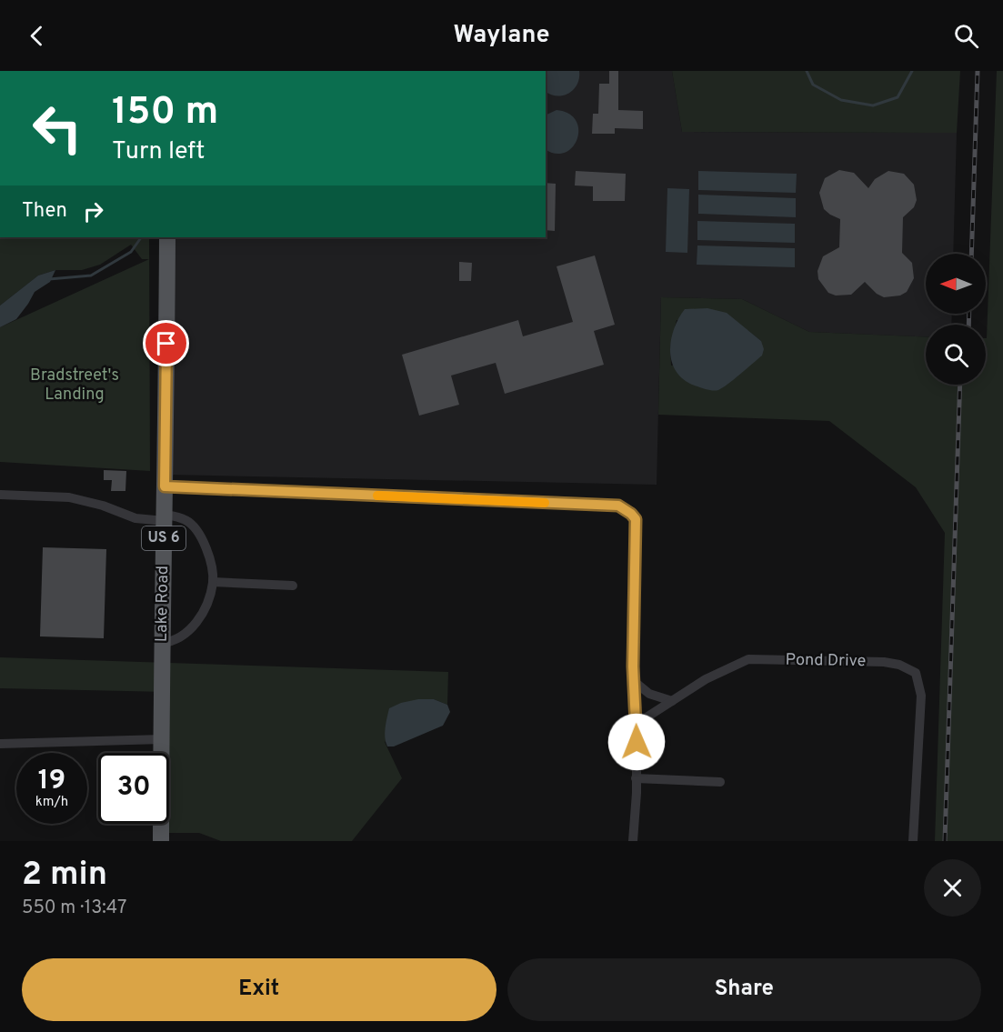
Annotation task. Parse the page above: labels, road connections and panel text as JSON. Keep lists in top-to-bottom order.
{
  "streets": {
    "main road": ["US 6", "Lake Road"],
    "street": ["Pond Drive"]
  },
  "parks": ["Bradstreet's Landing"],
  "north": "left",
  "page": {
    "header": "Waylane",
    "turn": ["150 m", "Turn left"],
    "then": "Then",
    "speed": "19 km/h",
    "limit": "30",
    "heading": ["2 min", "550 m · 13:47"],
    "buttons": ["Exit", "Share"]
  }
}
